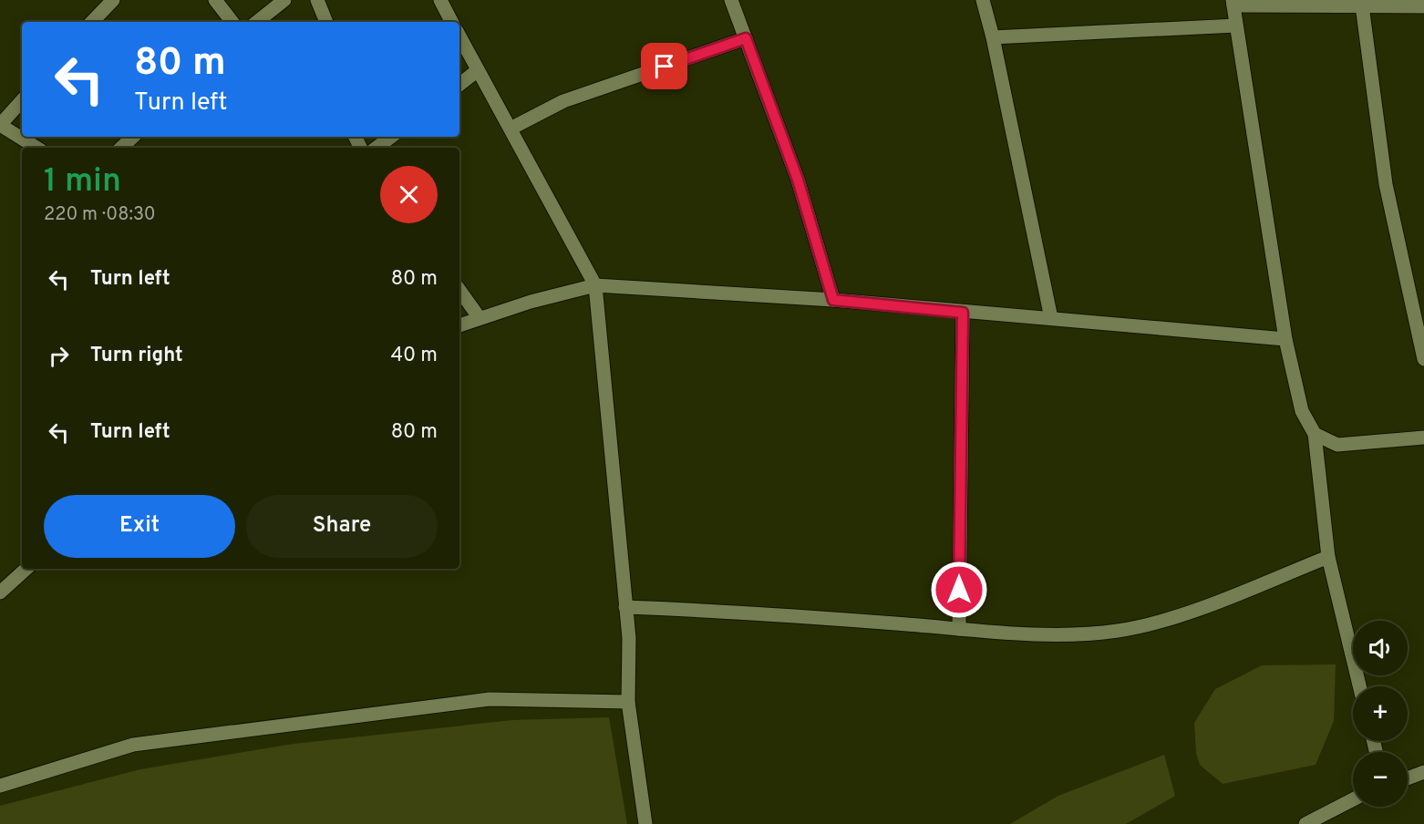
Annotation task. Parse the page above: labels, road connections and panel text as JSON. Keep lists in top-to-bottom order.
{
  "page": {
    "turn": ["80 m", "Turn left"],
    "heading": ["1 min", "220 m · 08:30"],
    "list": [
      {
        "name": "Turn left",
        "value": "80 m"
      },
      {
        "name": "Turn right",
        "value": "40 m"
      },
      {
        "name": "Turn left",
        "value": "80 m"
      }
    ],
    "buttons": ["Exit", "Share"],
    "map_buttons": ["+", "−"]
  }
}
